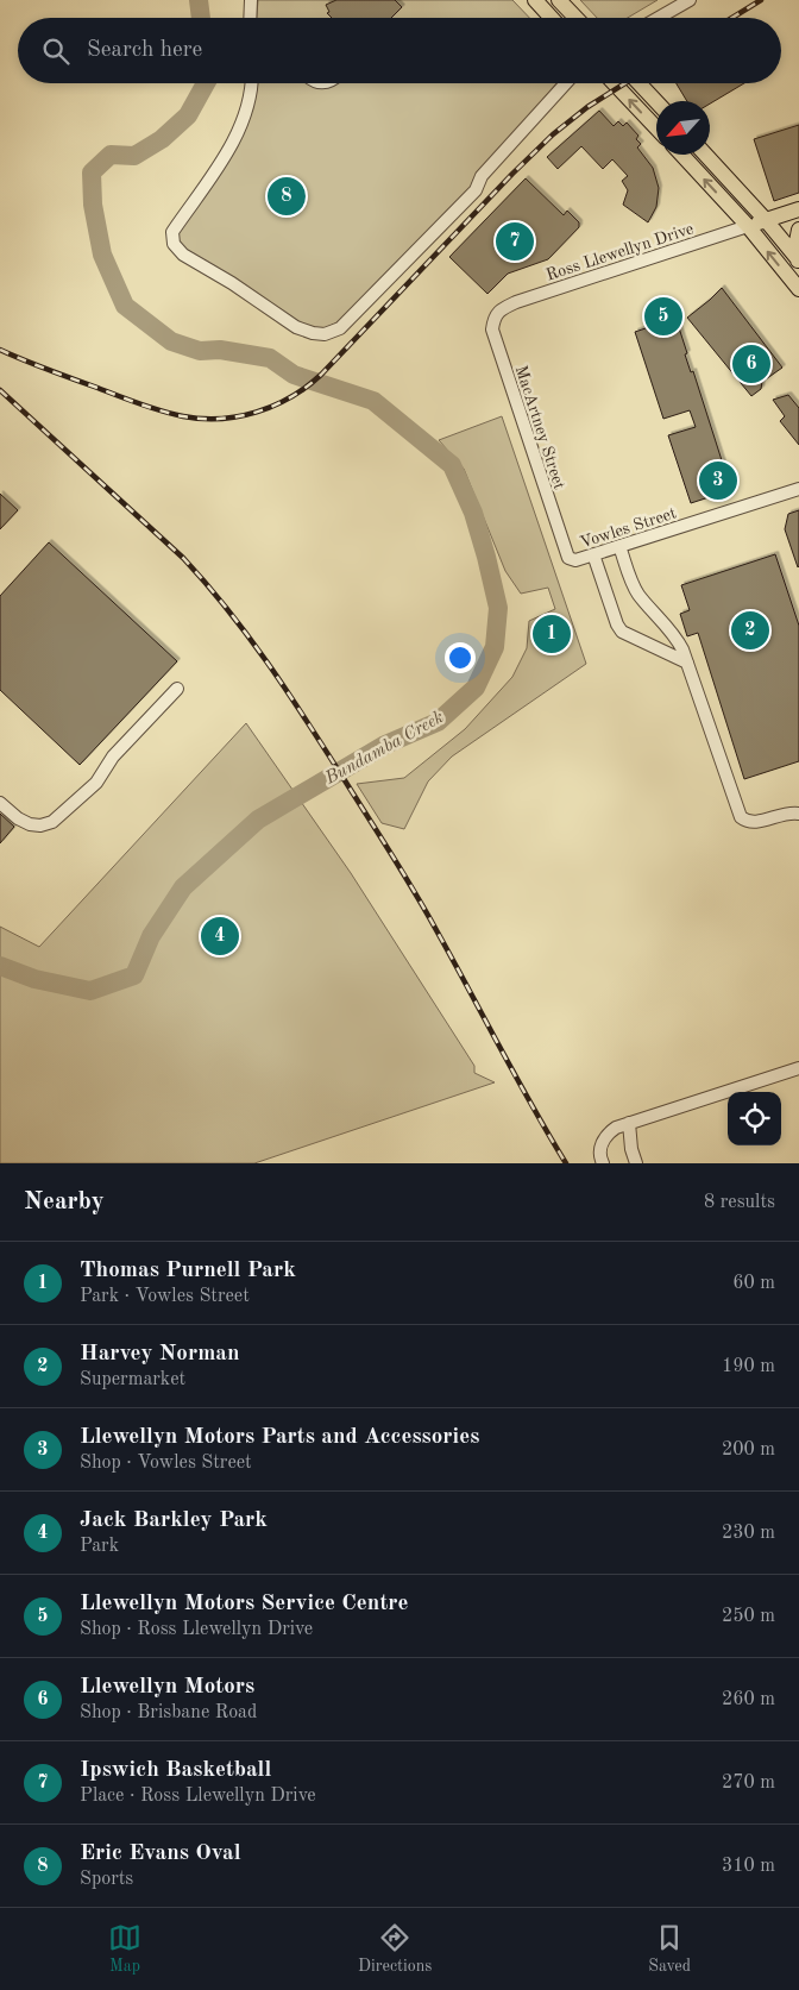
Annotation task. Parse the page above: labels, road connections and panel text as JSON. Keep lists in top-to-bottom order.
{
  "streets": {
    "street": ["Ross Llewellyn Drive", "MacArtney Street", "Vowles Street"]
  },
  "crossings": [
    ["Ross Llewellyn Drive", "MacArtney Street"],
    ["MacArtney Street", "Vowles Street"]
  ],
  "water": ["Bundamba Creek"],
  "north": "bottom left",
  "page": {
    "search": "Search here",
    "pins": [
      "8",
      "7",
      "5",
      "6",
      "3",
      "2",
      "1",
      "4"
    ],
    "heading": ["Nearby", "8 results"],
    "list": [
      {
        "mark": "1",
        "name": "Thomas Purnell Park",
        "note": "Park · Vowles Street",
        "value": "60 m"
      },
      {
        "mark": "2",
        "name": "Harvey Norman",
        "note": "Supermarket",
        "value": "190 m"
      },
      {
        "mark": "3",
        "name": "Llewellyn Motors Parts and Accessories",
        "note": "Shop · Vowles Street",
        "value": "200 m"
      },
      {
        "mark": "4",
        "name": "Jack Barkley Park",
        "note": "Park",
        "value": "230 m"
      },
      {
        "mark": "5",
        "name": "Llewellyn Motors Service Centre",
        "note": "Shop · Ross Llewellyn Drive",
        "value": "250 m"
      },
      {
        "mark": "6",
        "name": "Llewellyn Motors",
        "note": "Shop · Brisbane Road",
        "value": "260 m"
      },
      {
        "mark": "7",
        "name": "Ipswich Basketball",
        "note": "Place · Ross Llewellyn Drive",
        "value": "270 m"
      },
      {
        "mark": "8",
        "name": "Eric Evans Oval",
        "note": "Sports",
        "value": "310 m"
      }
    ],
    "nav": ["Map", "Directions", "Saved"]
  }
}
